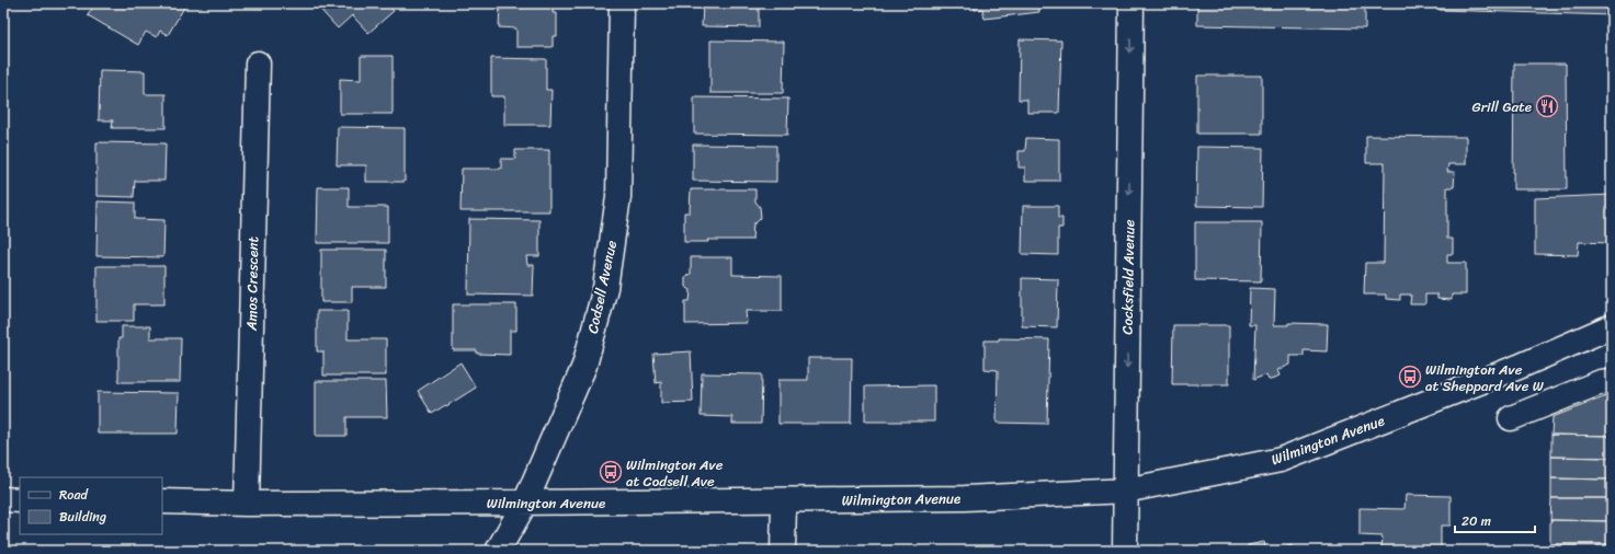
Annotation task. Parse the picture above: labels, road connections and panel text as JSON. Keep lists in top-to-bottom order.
{
  "streets": {
    "street": [
      "Cocksfield Avenue",
      "Amos Crescent",
      "Codsell Avenue",
      "Wilmington Avenue"
    ]
  },
  "crossings": [
    ["Cocksfield Avenue", "Wilmington Avenue"],
    ["Amos Crescent", "Wilmington Avenue"],
    ["Codsell Avenue", "Wilmington Avenue"]
  ],
  "one_way": ["Cocksfield Avenue"],
  "places": {
    "restaurant": ["Grill Gate"],
    "bus stop": ["Wilmington Ave at Sheppard Ave W", "Wilmington Ave at Codsell Ave"]
  },
  "legend": ["Road", "Building"],
  "scale_bar": "20 m"
}
